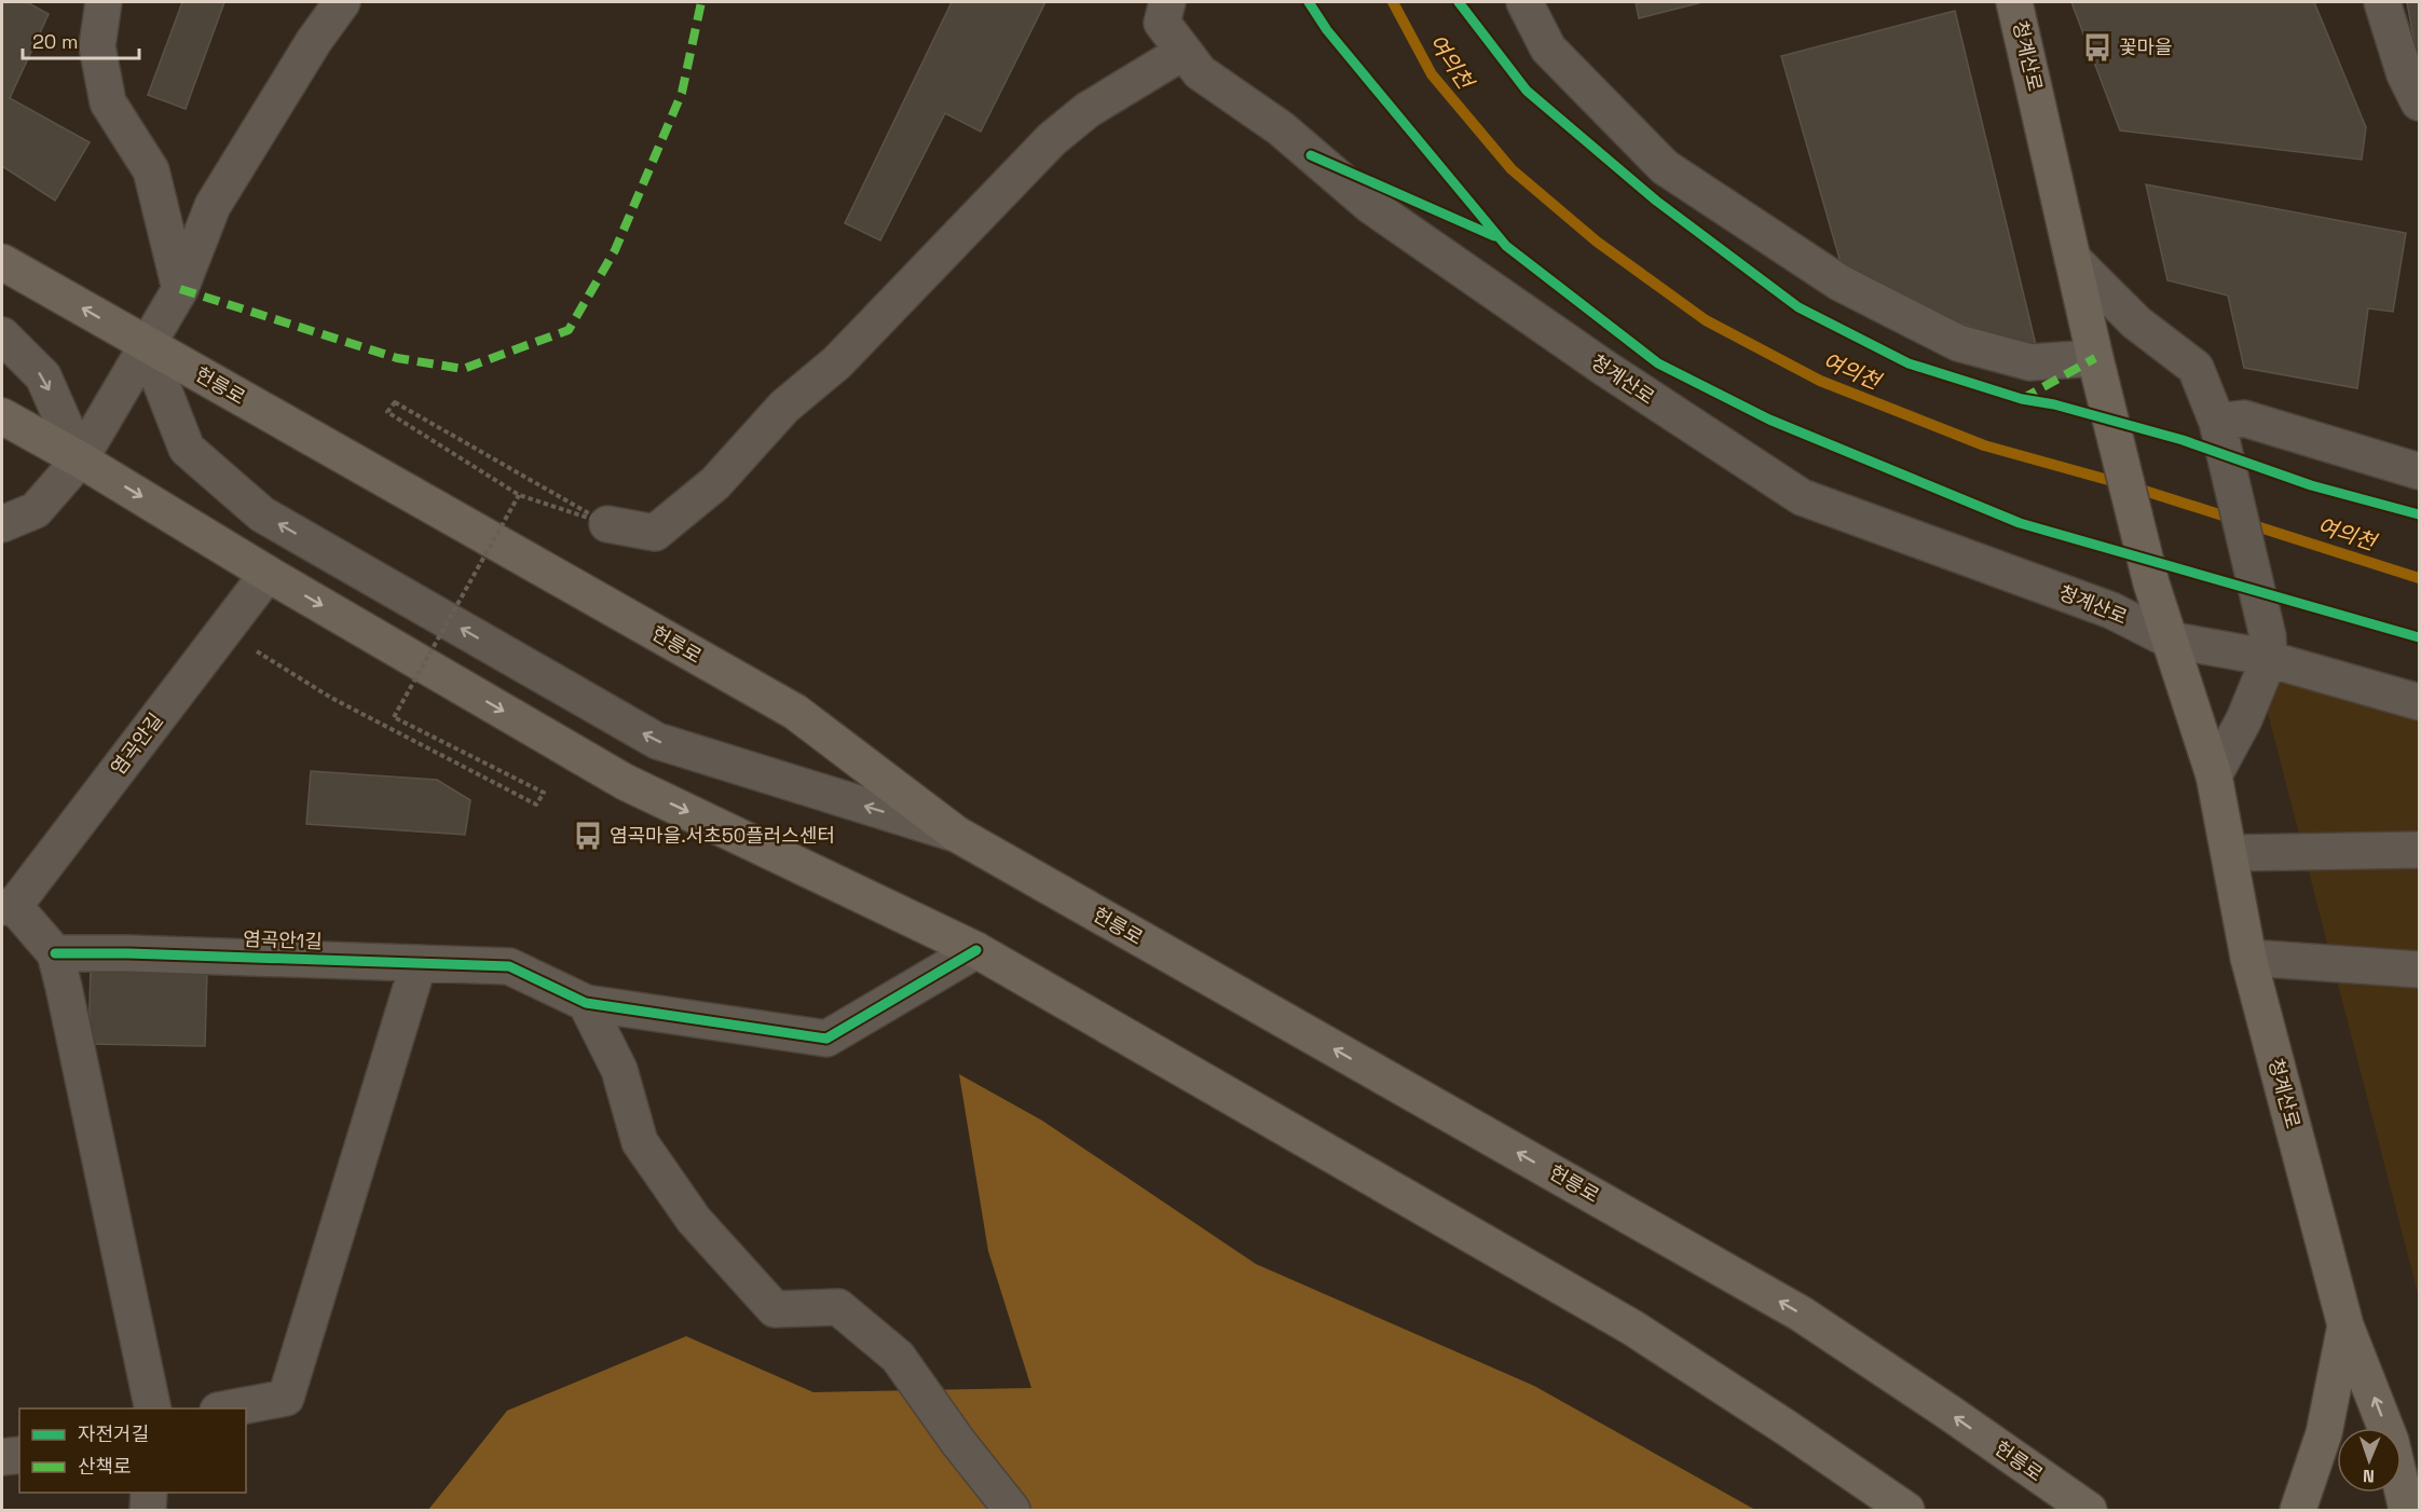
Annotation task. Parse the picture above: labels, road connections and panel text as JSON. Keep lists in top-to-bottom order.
{
  "streets": {
    "main road": ["청계산로", "헌릉로"],
    "street": ["염곡안길", "염곡안1길"]
  },
  "water": ["여의천"],
  "places": {
    "bus stop": ["꽃마을", "염곡마을.서초50플러스센터"]
  },
  "legend": ["자전거길", "산책로"],
  "scale_bar": "20 m",
  "north": "bottom"
}
